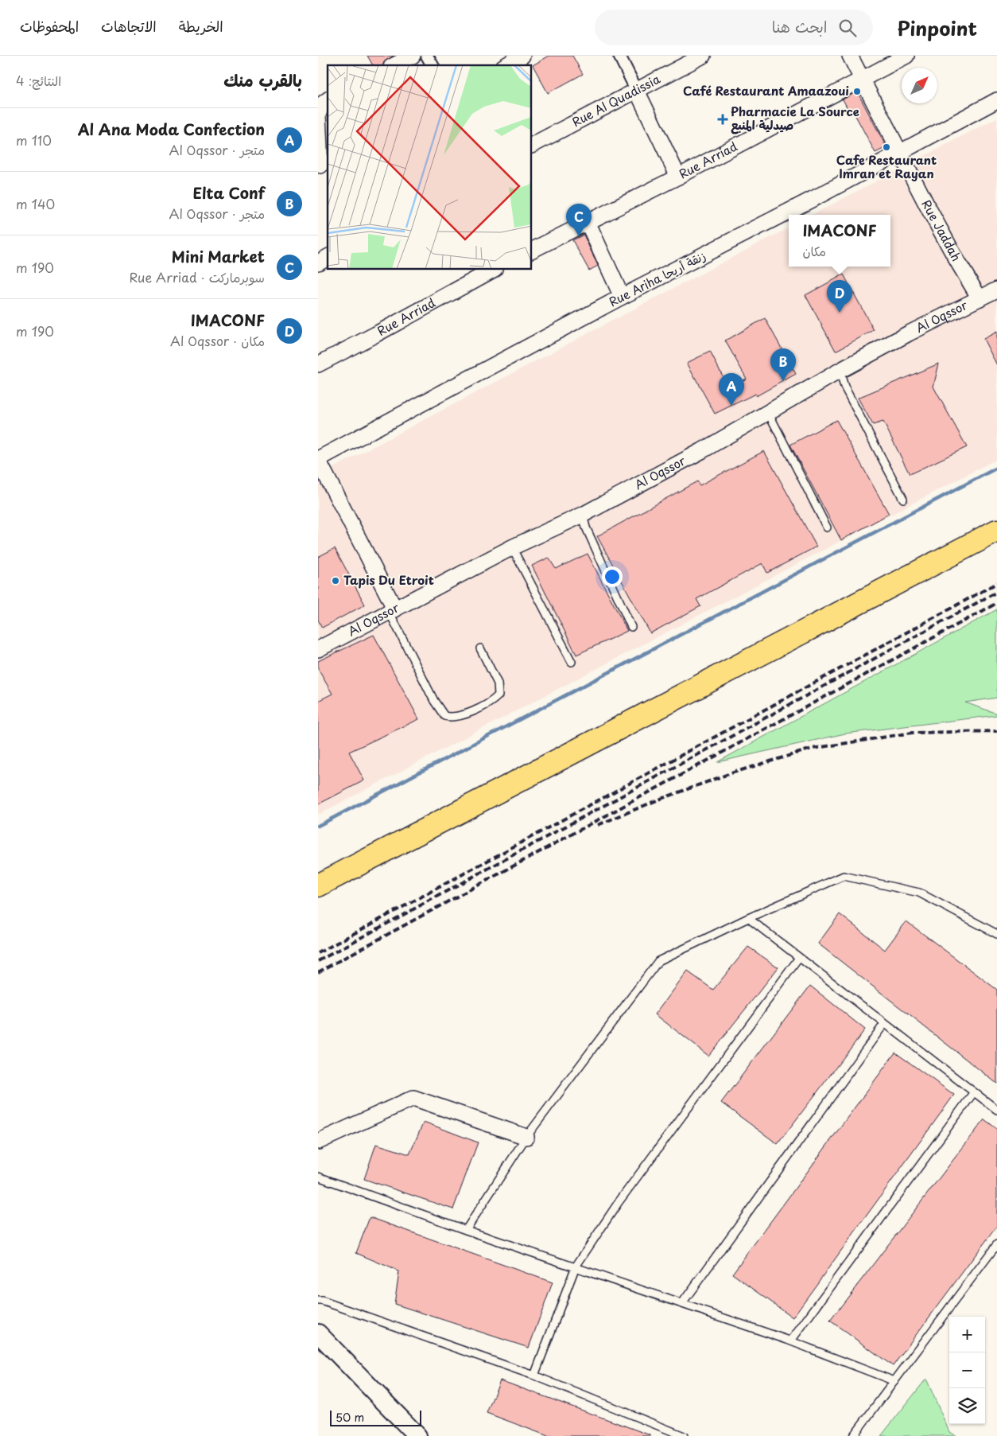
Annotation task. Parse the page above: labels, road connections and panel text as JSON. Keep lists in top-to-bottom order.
{
  "streets": {
    "street": [
      "Rue Al Quadissia",
      "Rue Arriad",
      "Rue Jaddah",
      "Rue Ariha زنقة أريحا",
      "Al Oqssor"
    ]
  },
  "crossings": [
    ["Rue Arriad", "Rue Jaddah"],
    ["Rue Jaddah", "Rue Ariha زنقة أريحا"],
    ["Rue Jaddah", "Al Oqssor"]
  ],
  "places": {
    "other": ["Café Restaurant Amaazoui", "Cafe Restaurant Imran et Rayan", "Tapis Du Etroit"],
    "health": ["Pharmacie La Source صيدلية المنبع"]
  },
  "scale_bar": "50 m",
  "north": "top right",
  "page": {
    "header": "Pinpoint",
    "search": "ابحث هنا",
    "nav": ["الخريطة", "الاتجاهات", "المحفوظات"],
    "heading": ["بالقرب منك", "النتائج: 4"],
    "list": [
      {
        "mark": "A",
        "name": "Al Ana Moda Confection",
        "note": "متجر · Al Oqssor",
        "value": "110 m"
      },
      {
        "mark": "B",
        "name": "Elta Conf",
        "note": "متجر · Al Oqssor",
        "value": "140 m"
      },
      {
        "mark": "C",
        "name": "Mini Market",
        "note": "سوبرماركت · Rue Arriad",
        "value": "190 m"
      },
      {
        "mark": "D",
        "name": "IMACONF",
        "note": "مكان · Al Oqssor",
        "value": "190 m"
      }
    ],
    "pins": [
      "C",
      "D",
      "B",
      "A"
    ],
    "popup": ["IMACONF", "مكان"],
    "map_buttons": ["+", "−"],
    "scale": "50 m"
  }
}
